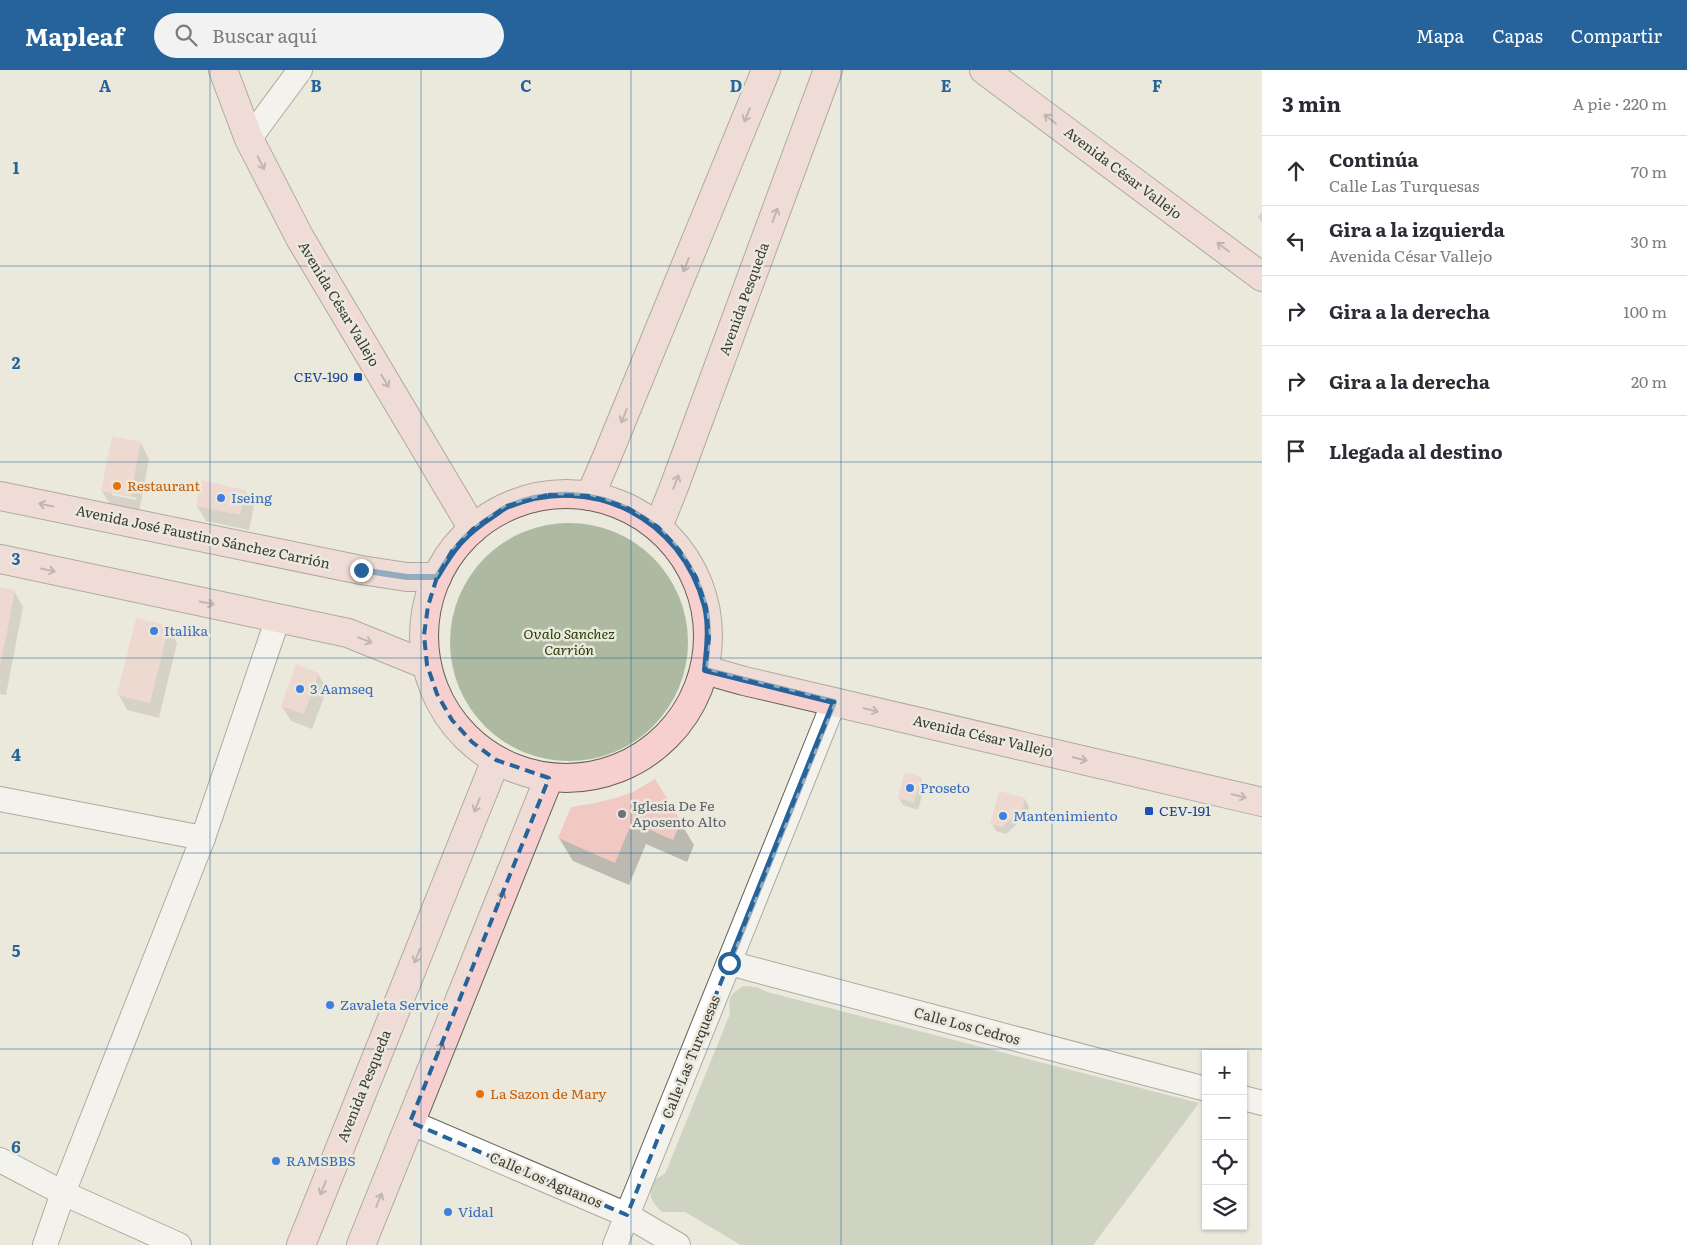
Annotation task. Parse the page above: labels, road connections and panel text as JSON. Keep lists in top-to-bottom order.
{
  "streets": {
    "main road": ["Avenida César Vallejo", "Avenida Pesqueda", "Avenida José Faustino Sánchez Carrión"],
    "street": ["Calle Los Cedros", "Calle Las Turquesas", "Calle Los Aguanos"]
  },
  "crossings": [
    ["Avenida César Vallejo", "Calle Las Turquesas"],
    ["Calle Los Cedros", "Calle Las Turquesas"],
    ["Calle Las Turquesas", "Calle Los Aguanos"]
  ],
  "parks": ["Ovalo Sanchez Carrión"],
  "places": {
    "transit": ["CEV-190", "CEV-191"],
    "other": [
      "Restaurant",
      "Iseing",
      "Italika",
      "3 Aamseq",
      "Proseto",
      "Iglesia De Fe Aposento Alto",
      "Mantenimiento",
      "Zavaleta Service",
      "La Sazon de Mary",
      "RAMSBBS",
      "Vidal"
    ]
  },
  "page": {
    "header": "Mapleaf",
    "search": "Buscar aquí",
    "nav": ["Mapa", "Capas", "Compartir"],
    "heading": ["3 min", "A pie · 220 m"],
    "list": [
      ["Continúa", "Calle Las Turquesas", "70 m"],
      ["Gira a la izquierda", "Avenida César Vallejo", "30 m"],
      ["Gira a la derecha", "100 m"],
      ["Gira a la derecha", "20 m"],
      "Llegada al destino"
    ],
    "map_buttons": ["+", "−"]
  },
  "grid": {
    "columns": [
      "A",
      "B",
      "C",
      "D",
      "E",
      "F"
    ],
    "rows": [
      "1",
      "2",
      "3",
      "4",
      "5",
      "6"
    ]
  }
}
